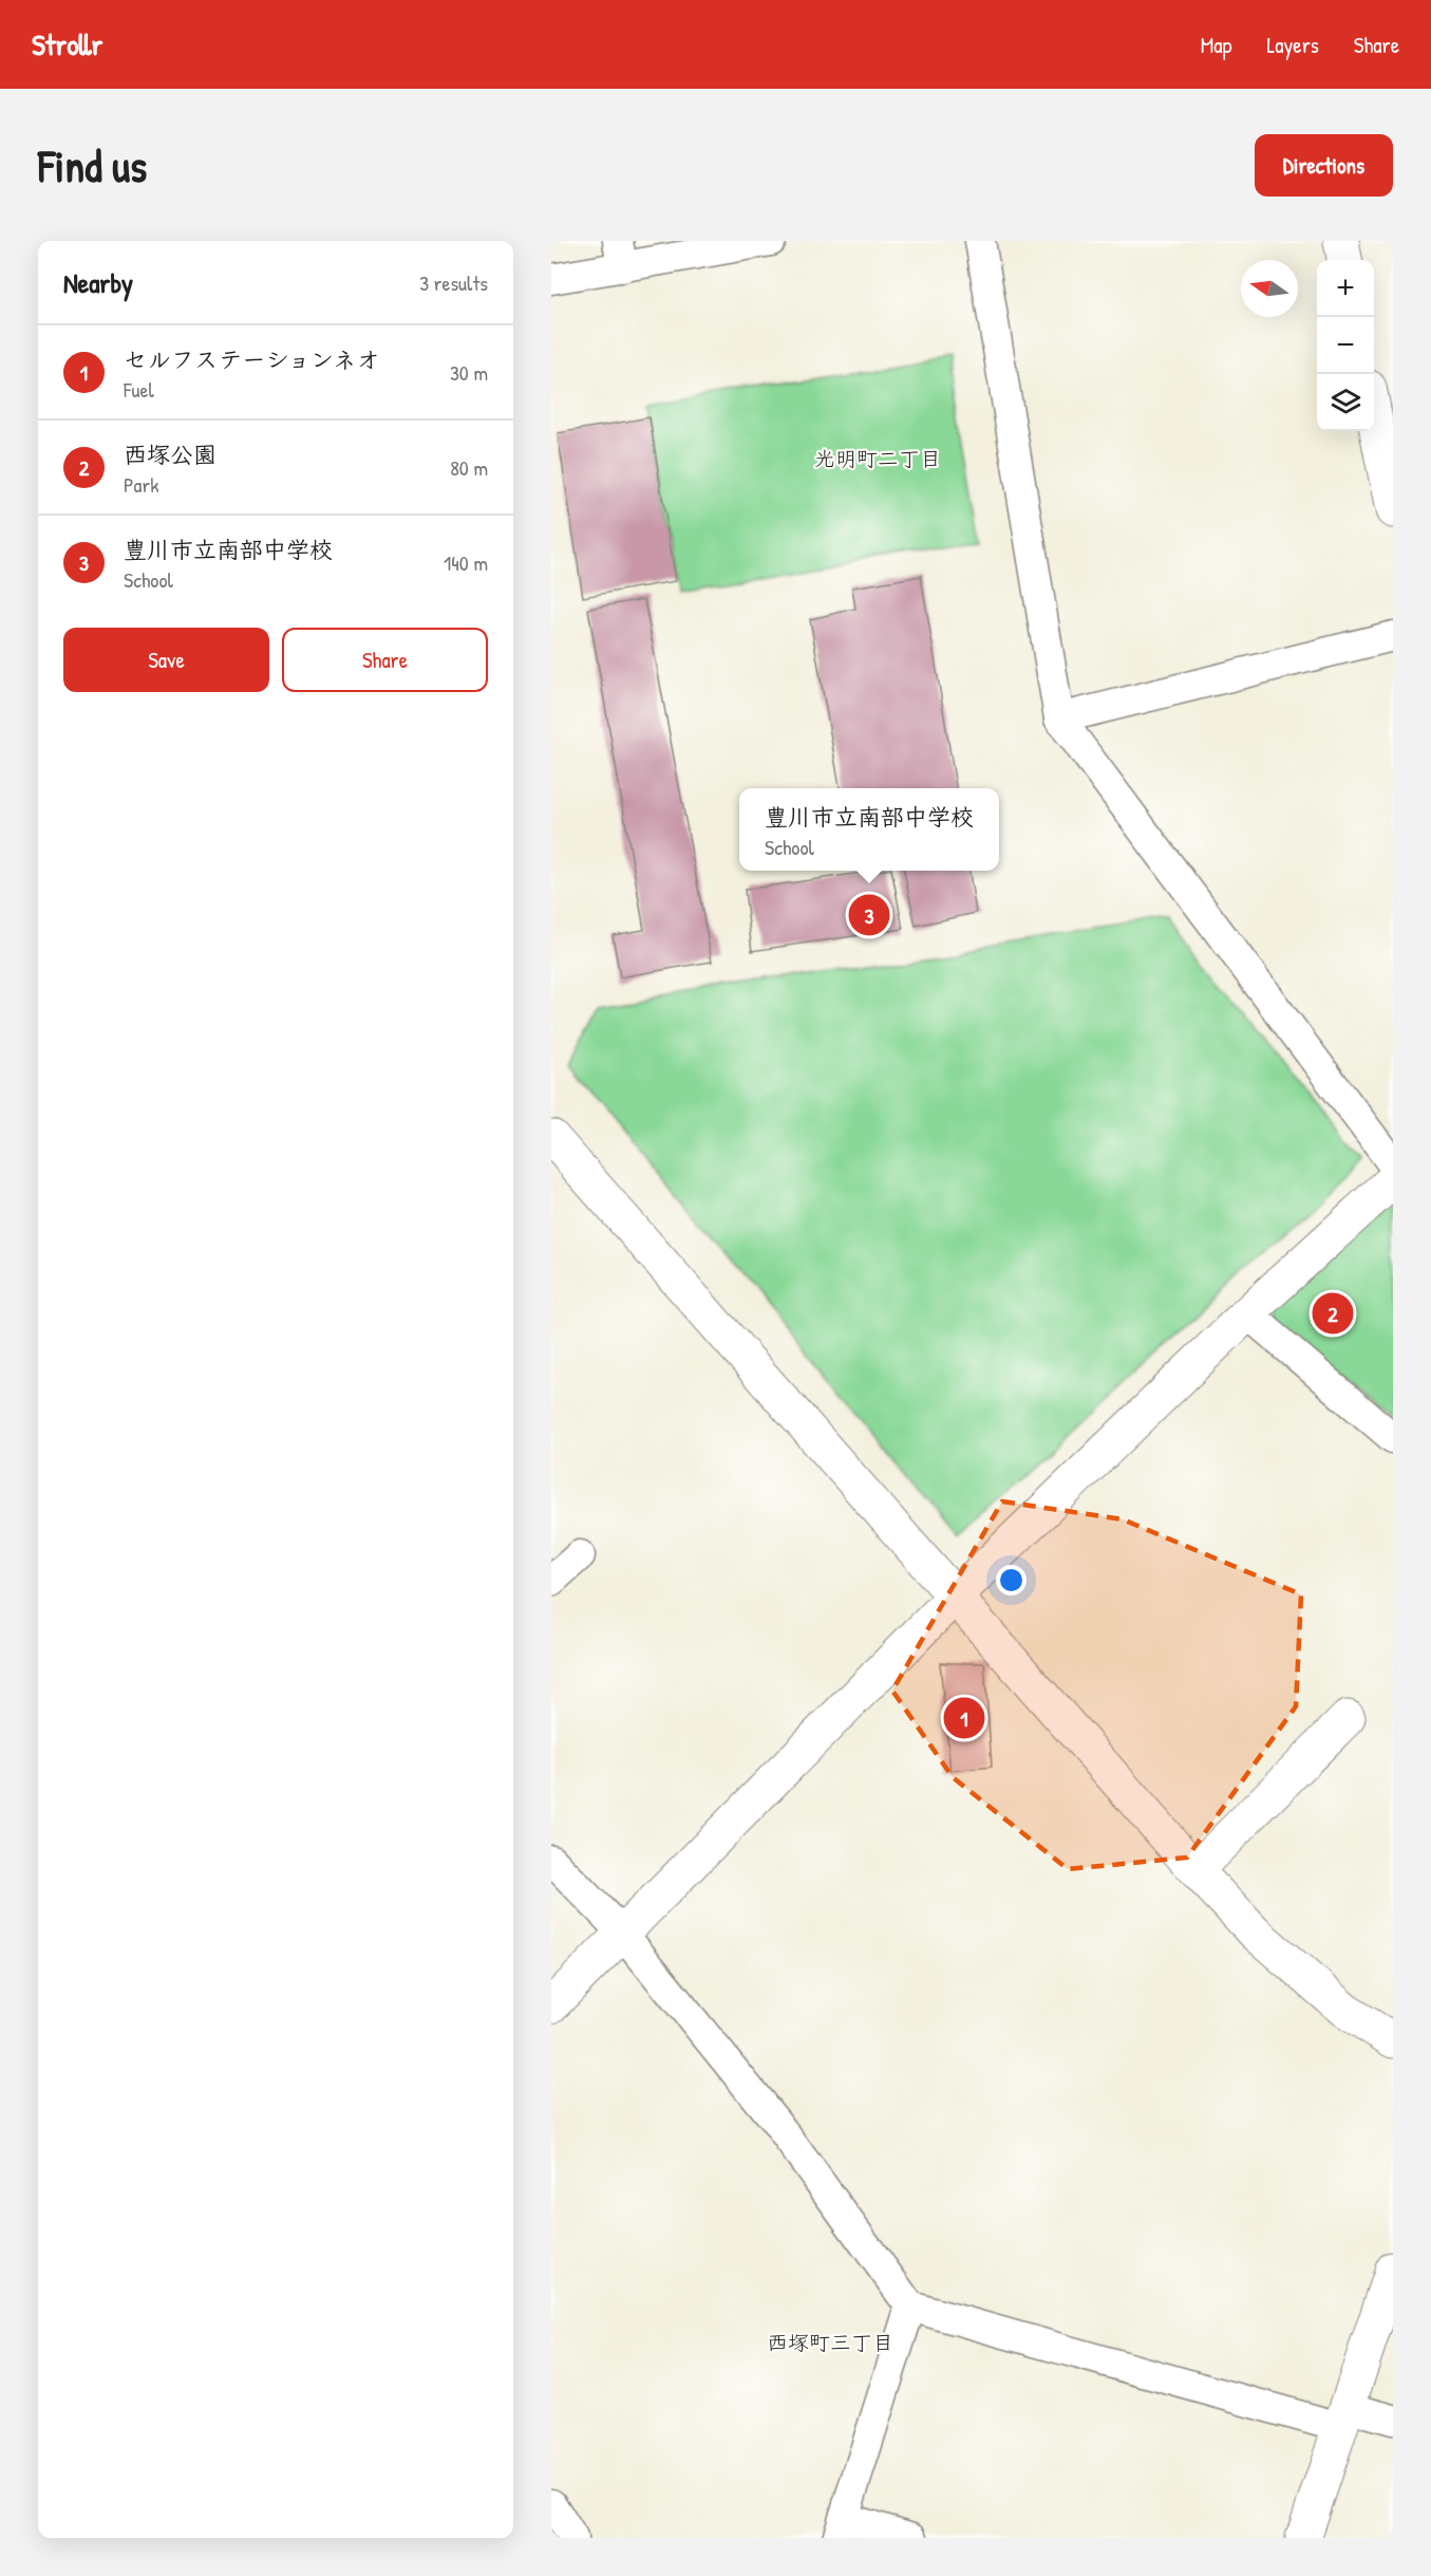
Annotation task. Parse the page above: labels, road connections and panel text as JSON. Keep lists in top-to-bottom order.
{
  "districts": ["光明町二丁目", "西塚町三丁目"],
  "north": "left",
  "page": {
    "header": "Strollr",
    "nav": ["Map", "Layers", "Share"],
    "buttons": [
      "Directions",
      ["Save", "Share"]
    ],
    "title": "Find us",
    "heading": ["Nearby", "3 results"],
    "map_buttons": ["+", "−"],
    "list": [
      {
        "mark": "1",
        "name": "セルフステーションネオ",
        "note": "Fuel",
        "value": "30 m"
      },
      {
        "mark": "2",
        "name": "西塚公園",
        "note": "Park",
        "value": "80 m"
      },
      {
        "mark": "3",
        "name": "豊川市立南部中学校",
        "note": "School",
        "value": "140 m"
      }
    ],
    "popup": ["豊川市立南部中学校", "School"],
    "pins": ["3", "2", "1"]
  }
}
